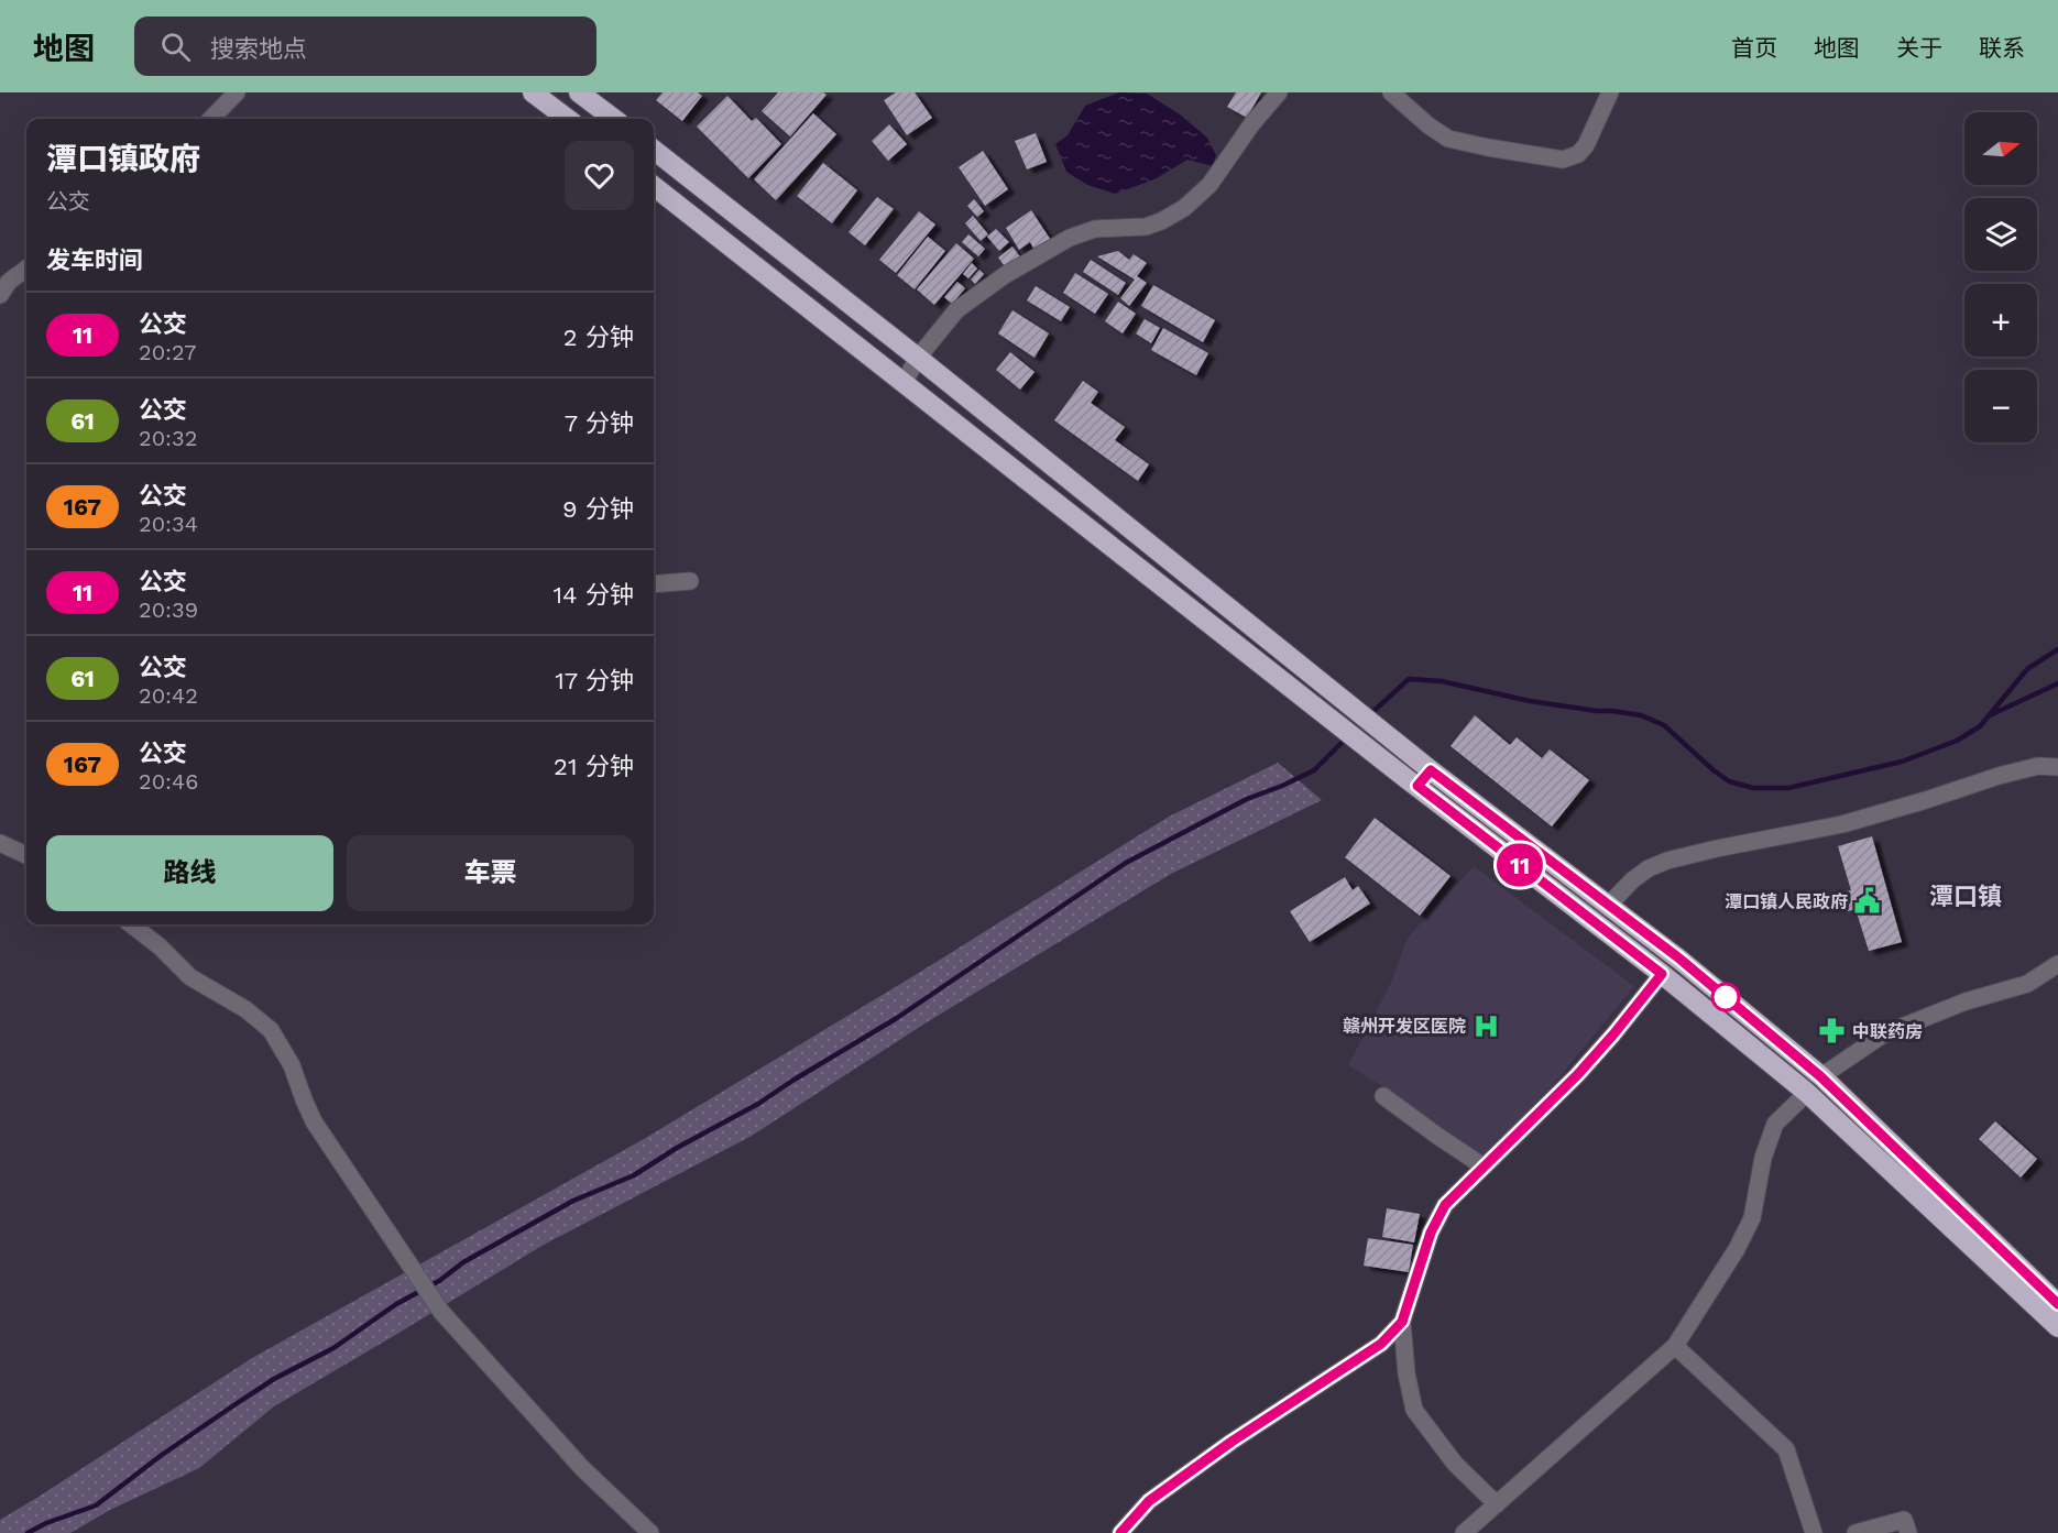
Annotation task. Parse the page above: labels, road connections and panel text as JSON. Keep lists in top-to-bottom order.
{
  "districts": ["潭口镇"],
  "places": {
    "public building": ["潭口镇人民政府"],
    "hospital": ["赣州开发区医院"],
    "pharmacy": ["中联药房"]
  },
  "lines": ["bus line 11"],
  "north": "right",
  "page": {
    "header": "地图",
    "search": "搜索地点",
    "nav": [
      "首页",
      "地图",
      "关于",
      "联系"
    ],
    "on_map": "11",
    "map_buttons": ["+", "−"],
    "heading": [
      ["潭口镇政府", "公交"],
      "发车时间"
    ],
    "list": [
      {
        "mark": "11",
        "name": "公交",
        "note": "20:27",
        "value": "2 分钟"
      },
      {
        "mark": "61",
        "name": "公交",
        "note": "20:32",
        "value": "7 分钟"
      },
      {
        "mark": "167",
        "name": "公交",
        "note": "20:34",
        "value": "9 分钟"
      },
      {
        "mark": "11",
        "name": "公交",
        "note": "20:39",
        "value": "14 分钟"
      },
      {
        "mark": "61",
        "name": "公交",
        "note": "20:42",
        "value": "17 分钟"
      },
      {
        "mark": "167",
        "name": "公交",
        "note": "20:46",
        "value": "21 分钟"
      }
    ],
    "buttons": ["路线", "车票"]
  }
}
